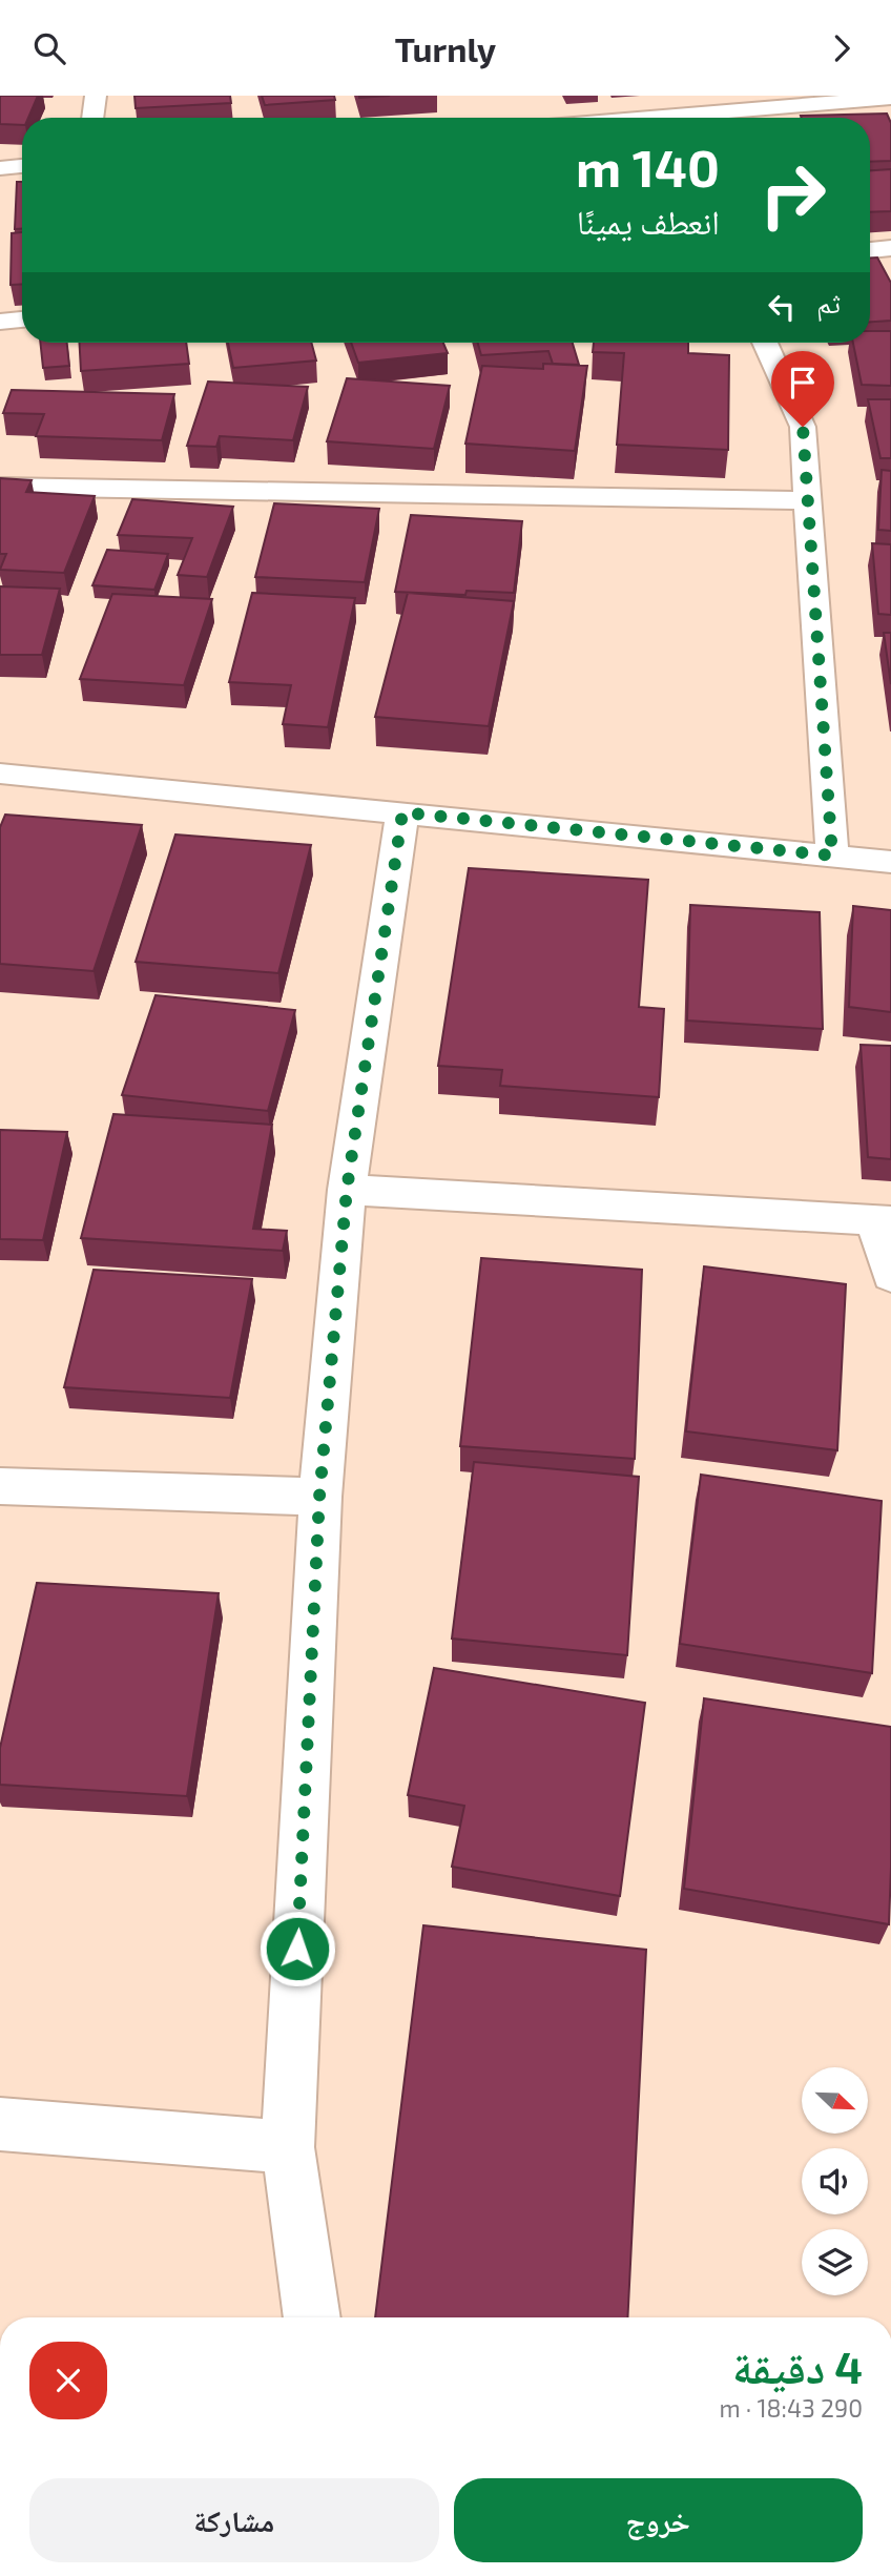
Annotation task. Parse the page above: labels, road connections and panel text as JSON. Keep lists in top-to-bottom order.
{
  "north": "bottom right",
  "page": {
    "header": "Turnly",
    "turn": ["140 m", "انعطف يمينًا"],
    "then": "ثم",
    "heading": ["4 دقيقة", "290 m · 18:43"],
    "buttons": ["خروج", "مشاركة"]
  }
}
